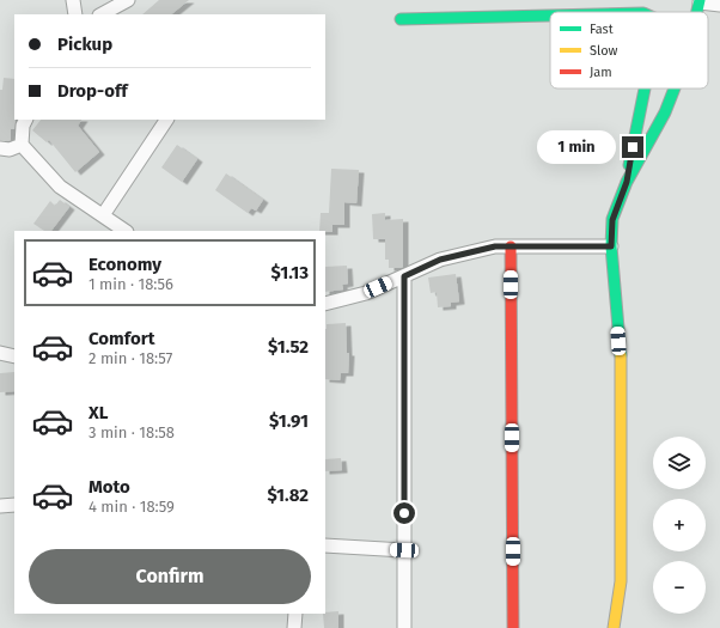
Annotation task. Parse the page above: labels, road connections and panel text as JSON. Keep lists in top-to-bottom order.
{
  "legend": ["Fast", "Slow", "Jam"],
  "page": {
    "banner": ["Pickup", "Drop-off"],
    "bubble": "1 min",
    "list": [
      {
        "name": "Economy",
        "note": "1 min · 18:56",
        "value": "$1.13"
      },
      {
        "name": "Comfort",
        "note": "2 min · 18:57",
        "value": "$1.52"
      },
      {
        "name": "XL",
        "note": "3 min · 18:58",
        "value": "$1.91"
      },
      {
        "name": "Moto",
        "note": "4 min · 18:59",
        "value": "$1.82"
      }
    ],
    "map_buttons": ["+", "−"],
    "buttons": "Confirm"
  }
}
